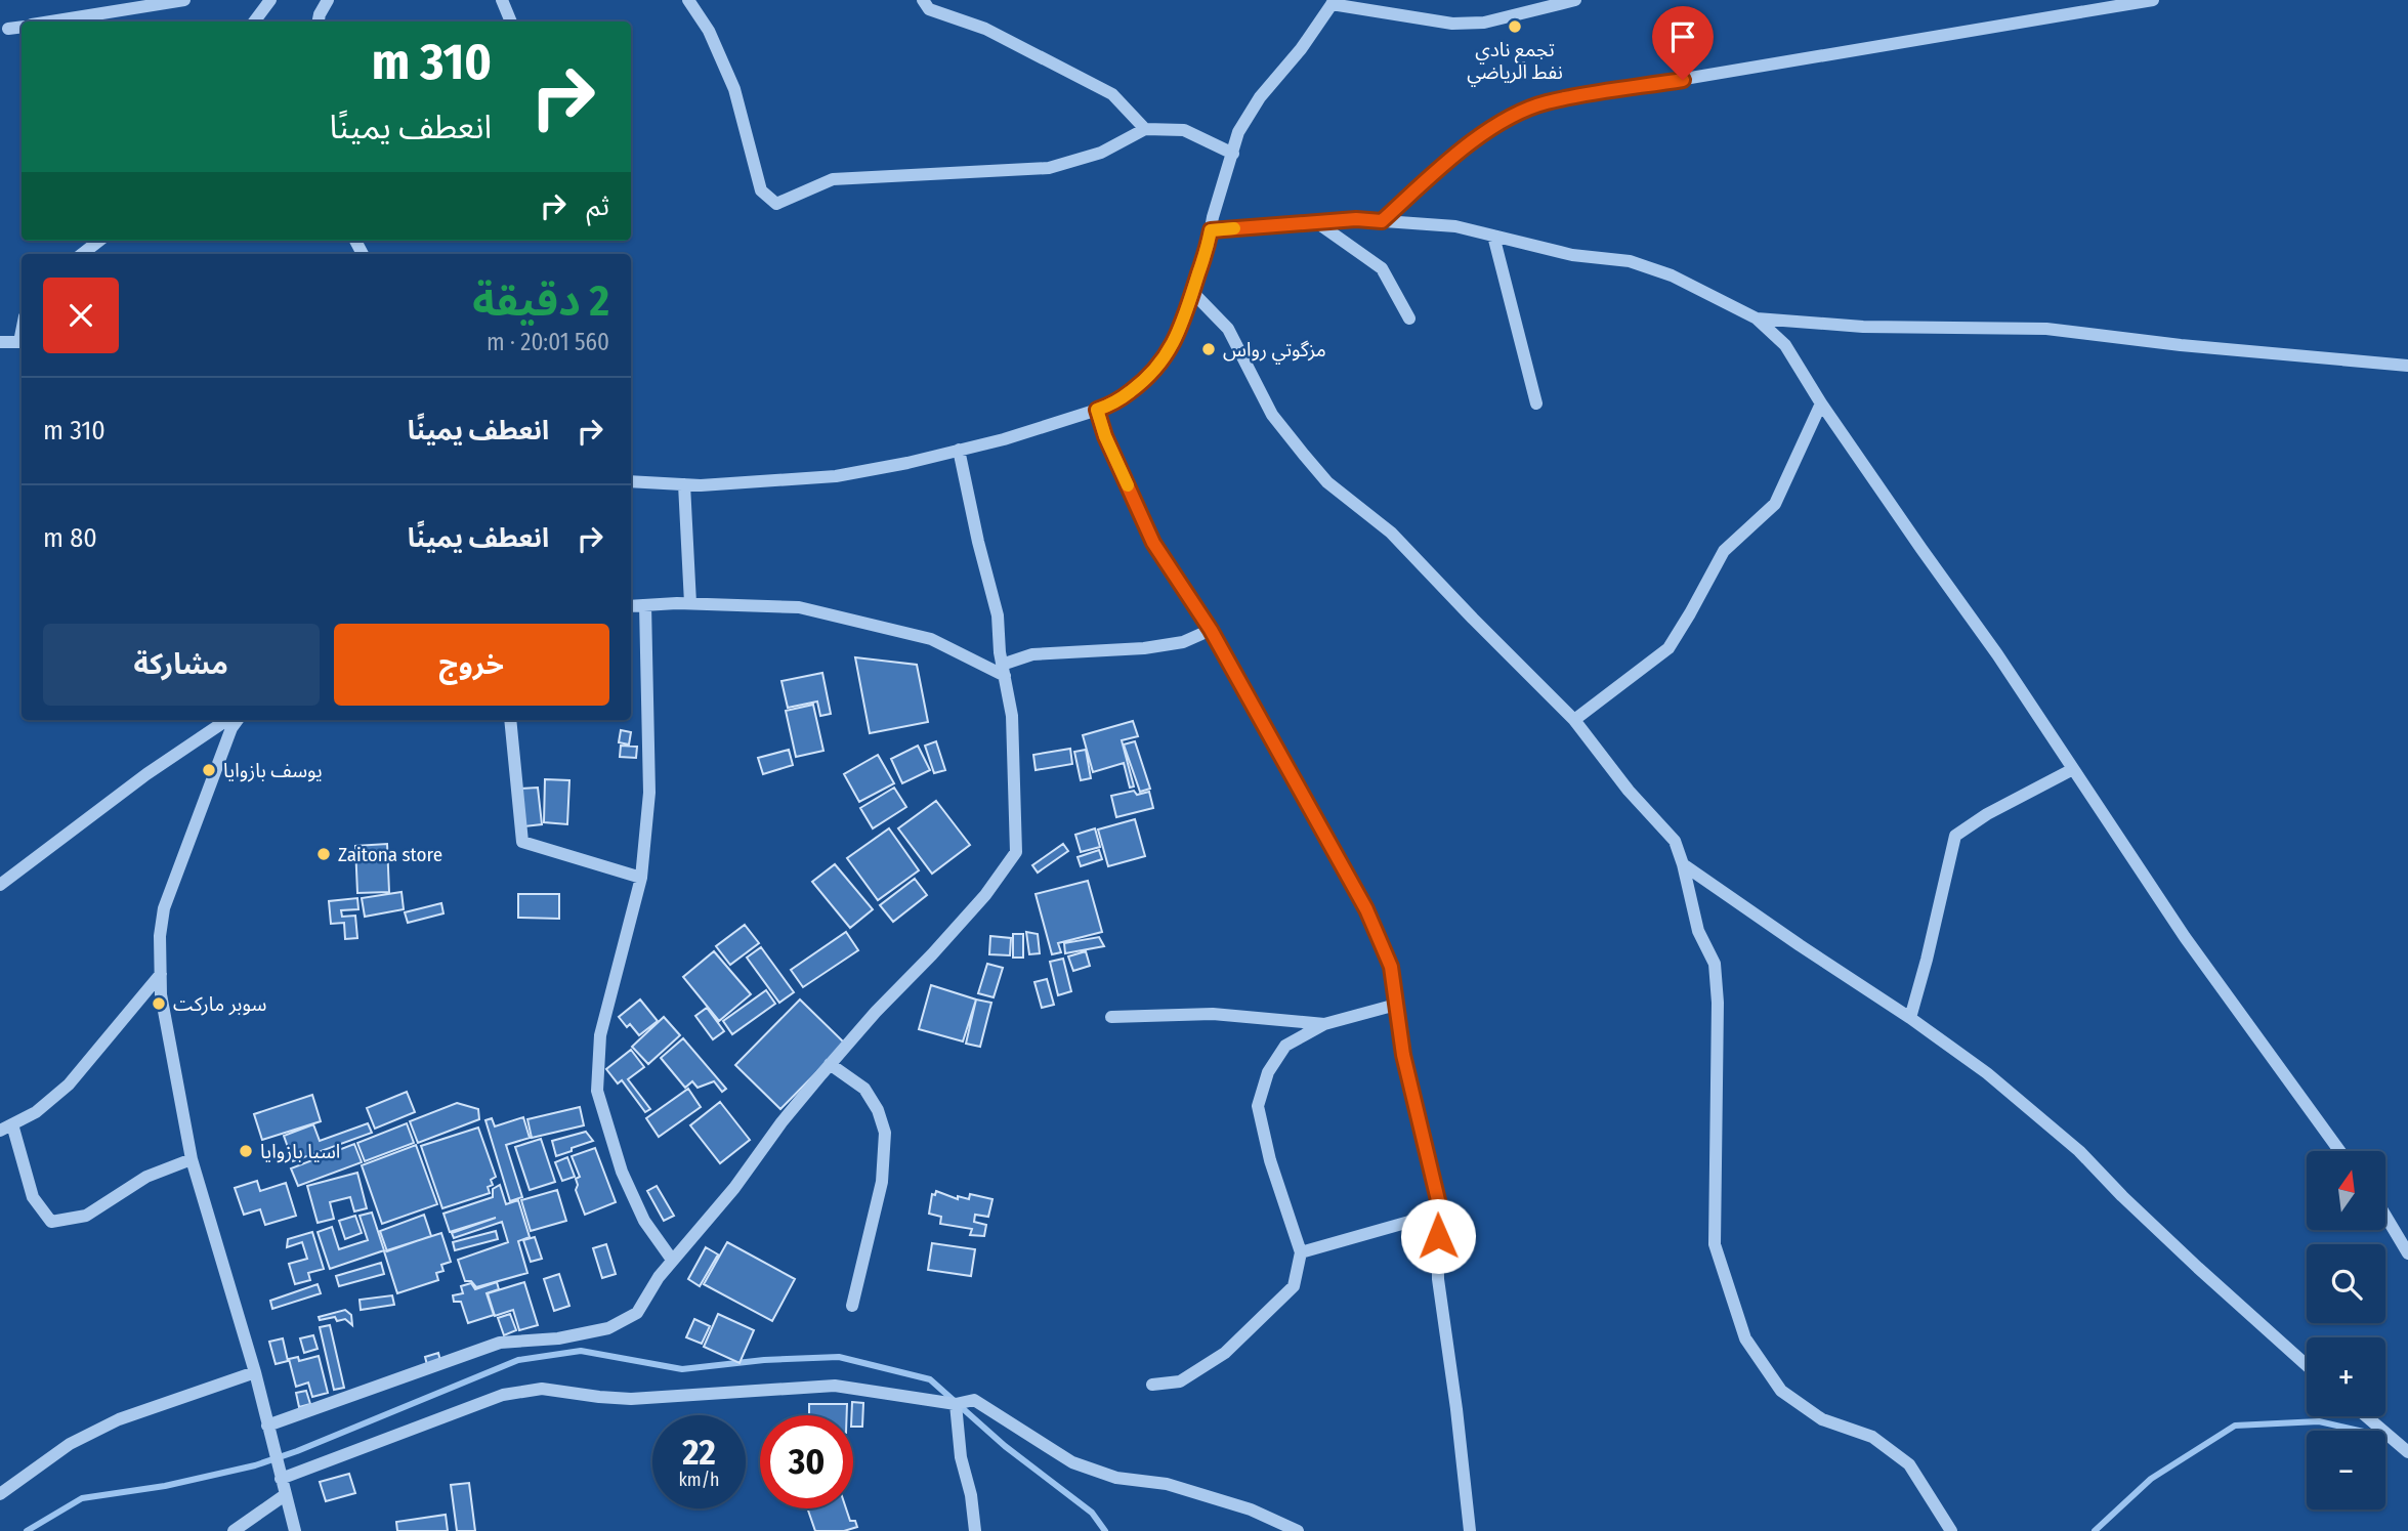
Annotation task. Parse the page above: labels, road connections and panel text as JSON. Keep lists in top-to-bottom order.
{
  "places": [
    "تجمع نادي نفط الرياضي",
    "مزگوتي رواس",
    "يوسف بازوايا",
    "Zaitona store",
    "سوبر ماركت",
    "اسيا بازوايا"
  ],
  "north": "top",
  "page": {
    "turn": ["310 m", "انعطف يمينًا"],
    "then": "ثم",
    "heading": ["2 دقيقة", "560 m · 20:01"],
    "list": [
      {
        "name": "انعطف يمينًا",
        "value": "310 m"
      },
      {
        "name": "انعطف يمينًا",
        "value": "80 m"
      }
    ],
    "buttons": ["خروج", "مشاركة"],
    "map_buttons": ["+", "−"],
    "speed": "22 km/h",
    "limit": "30"
  }
}
